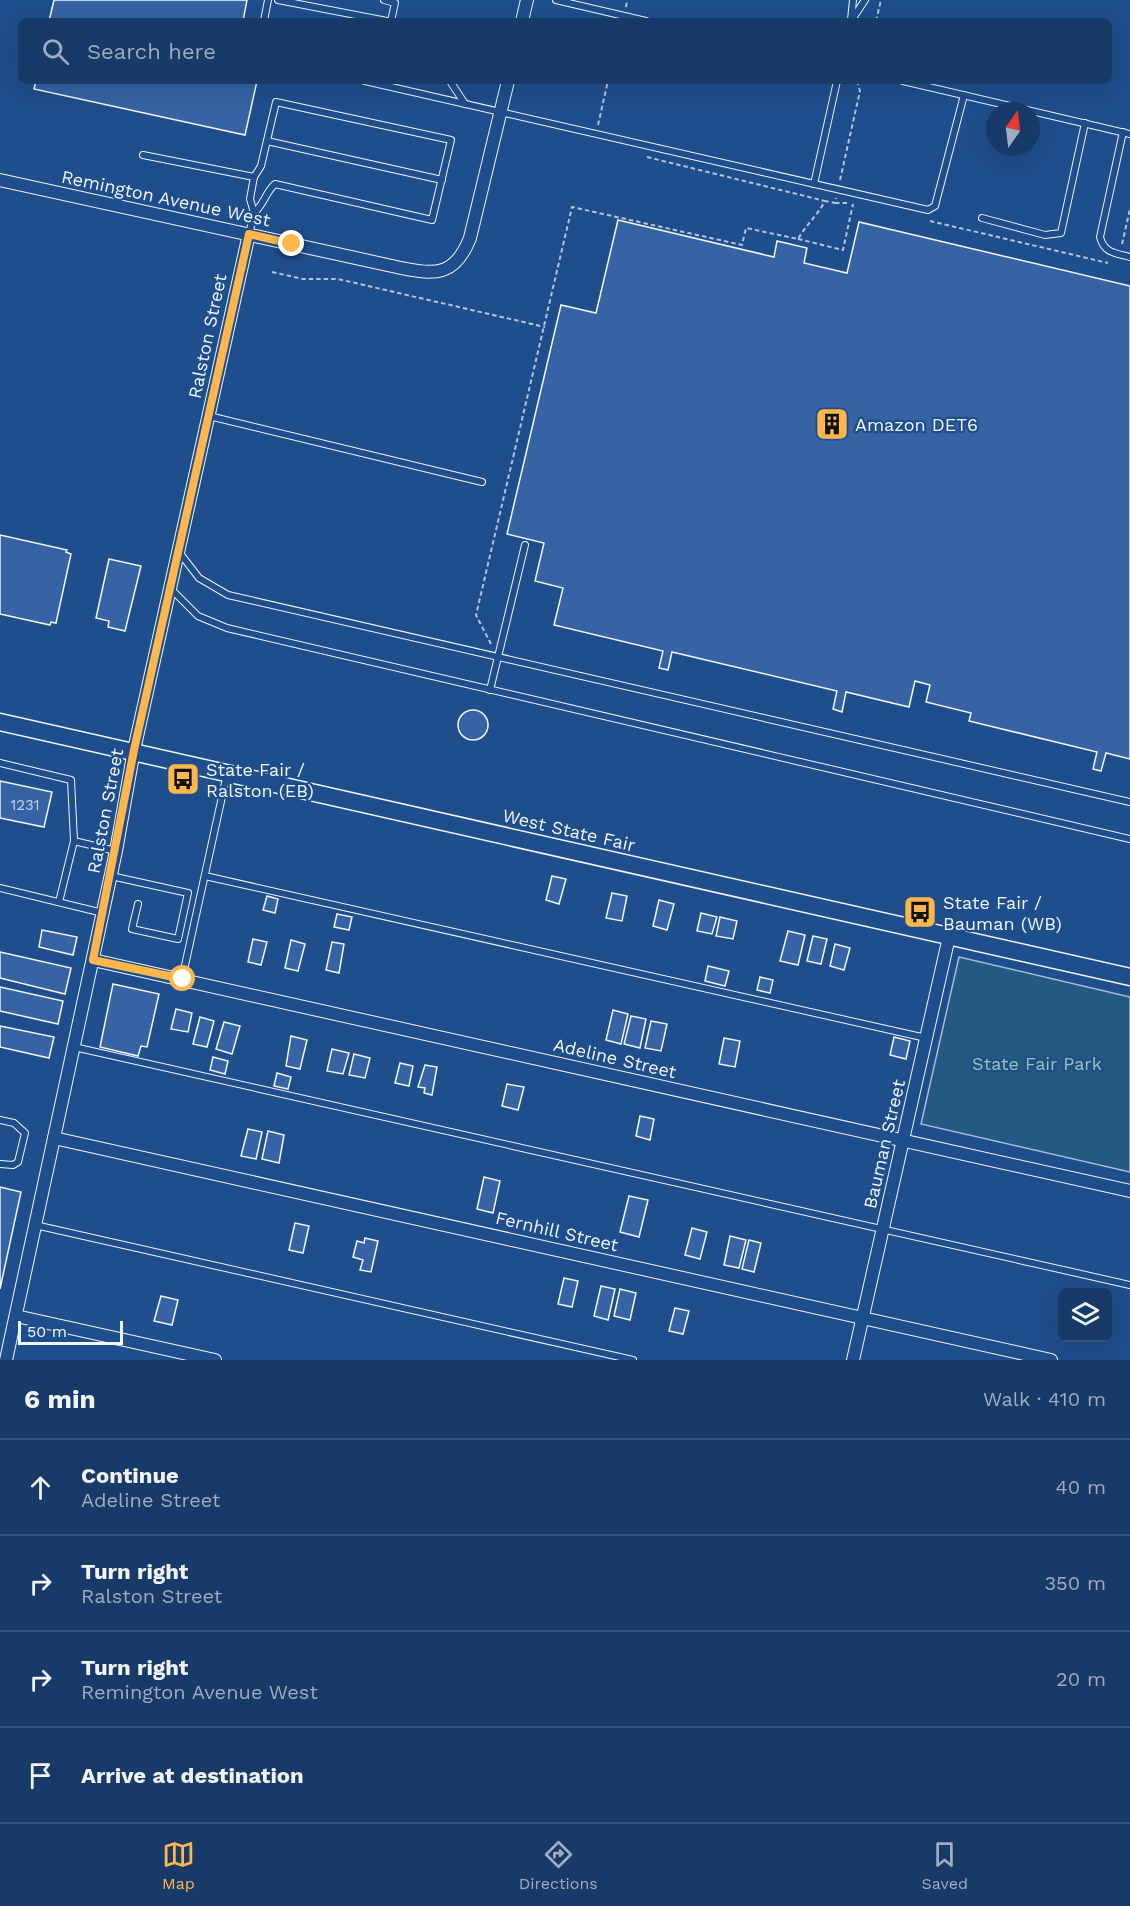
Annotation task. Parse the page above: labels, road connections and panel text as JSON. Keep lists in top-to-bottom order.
{
  "streets": {
    "street": [
      "Remington Avenue West",
      "Ralston Street",
      "West State Fair",
      "Adeline Street",
      "Bauman Street",
      "Fernhill Street"
    ]
  },
  "crossings": [
    ["Remington Avenue West", "Ralston Street"],
    ["Ralston Street", "West State Fair"],
    ["Ralston Street", "Adeline Street"],
    ["Ralston Street", "Fernhill Street"],
    ["West State Fair", "Bauman Street"],
    ["Adeline Street", "Bauman Street"],
    ["Bauman Street", "Fernhill Street"]
  ],
  "parks": ["State Fair Park"],
  "places": {
    "building": ["Amazon DET6"],
    "bus stop": ["State Fair / Ralston (EB)", "State Fair / Bauman (WB)"]
  },
  "house_numbers": ["1231"],
  "scale_bar": "50 m",
  "north": "top",
  "page": {
    "search": "Search here",
    "scale": "50 m",
    "heading": ["6 min", "Walk · 410 m"],
    "list": [
      ["Continue", "Adeline Street", "40 m"],
      ["Turn right", "Ralston Street", "350 m"],
      ["Turn right", "Remington Avenue West", "20 m"],
      "Arrive at destination"
    ],
    "nav": ["Map", "Directions", "Saved"]
  }
}
